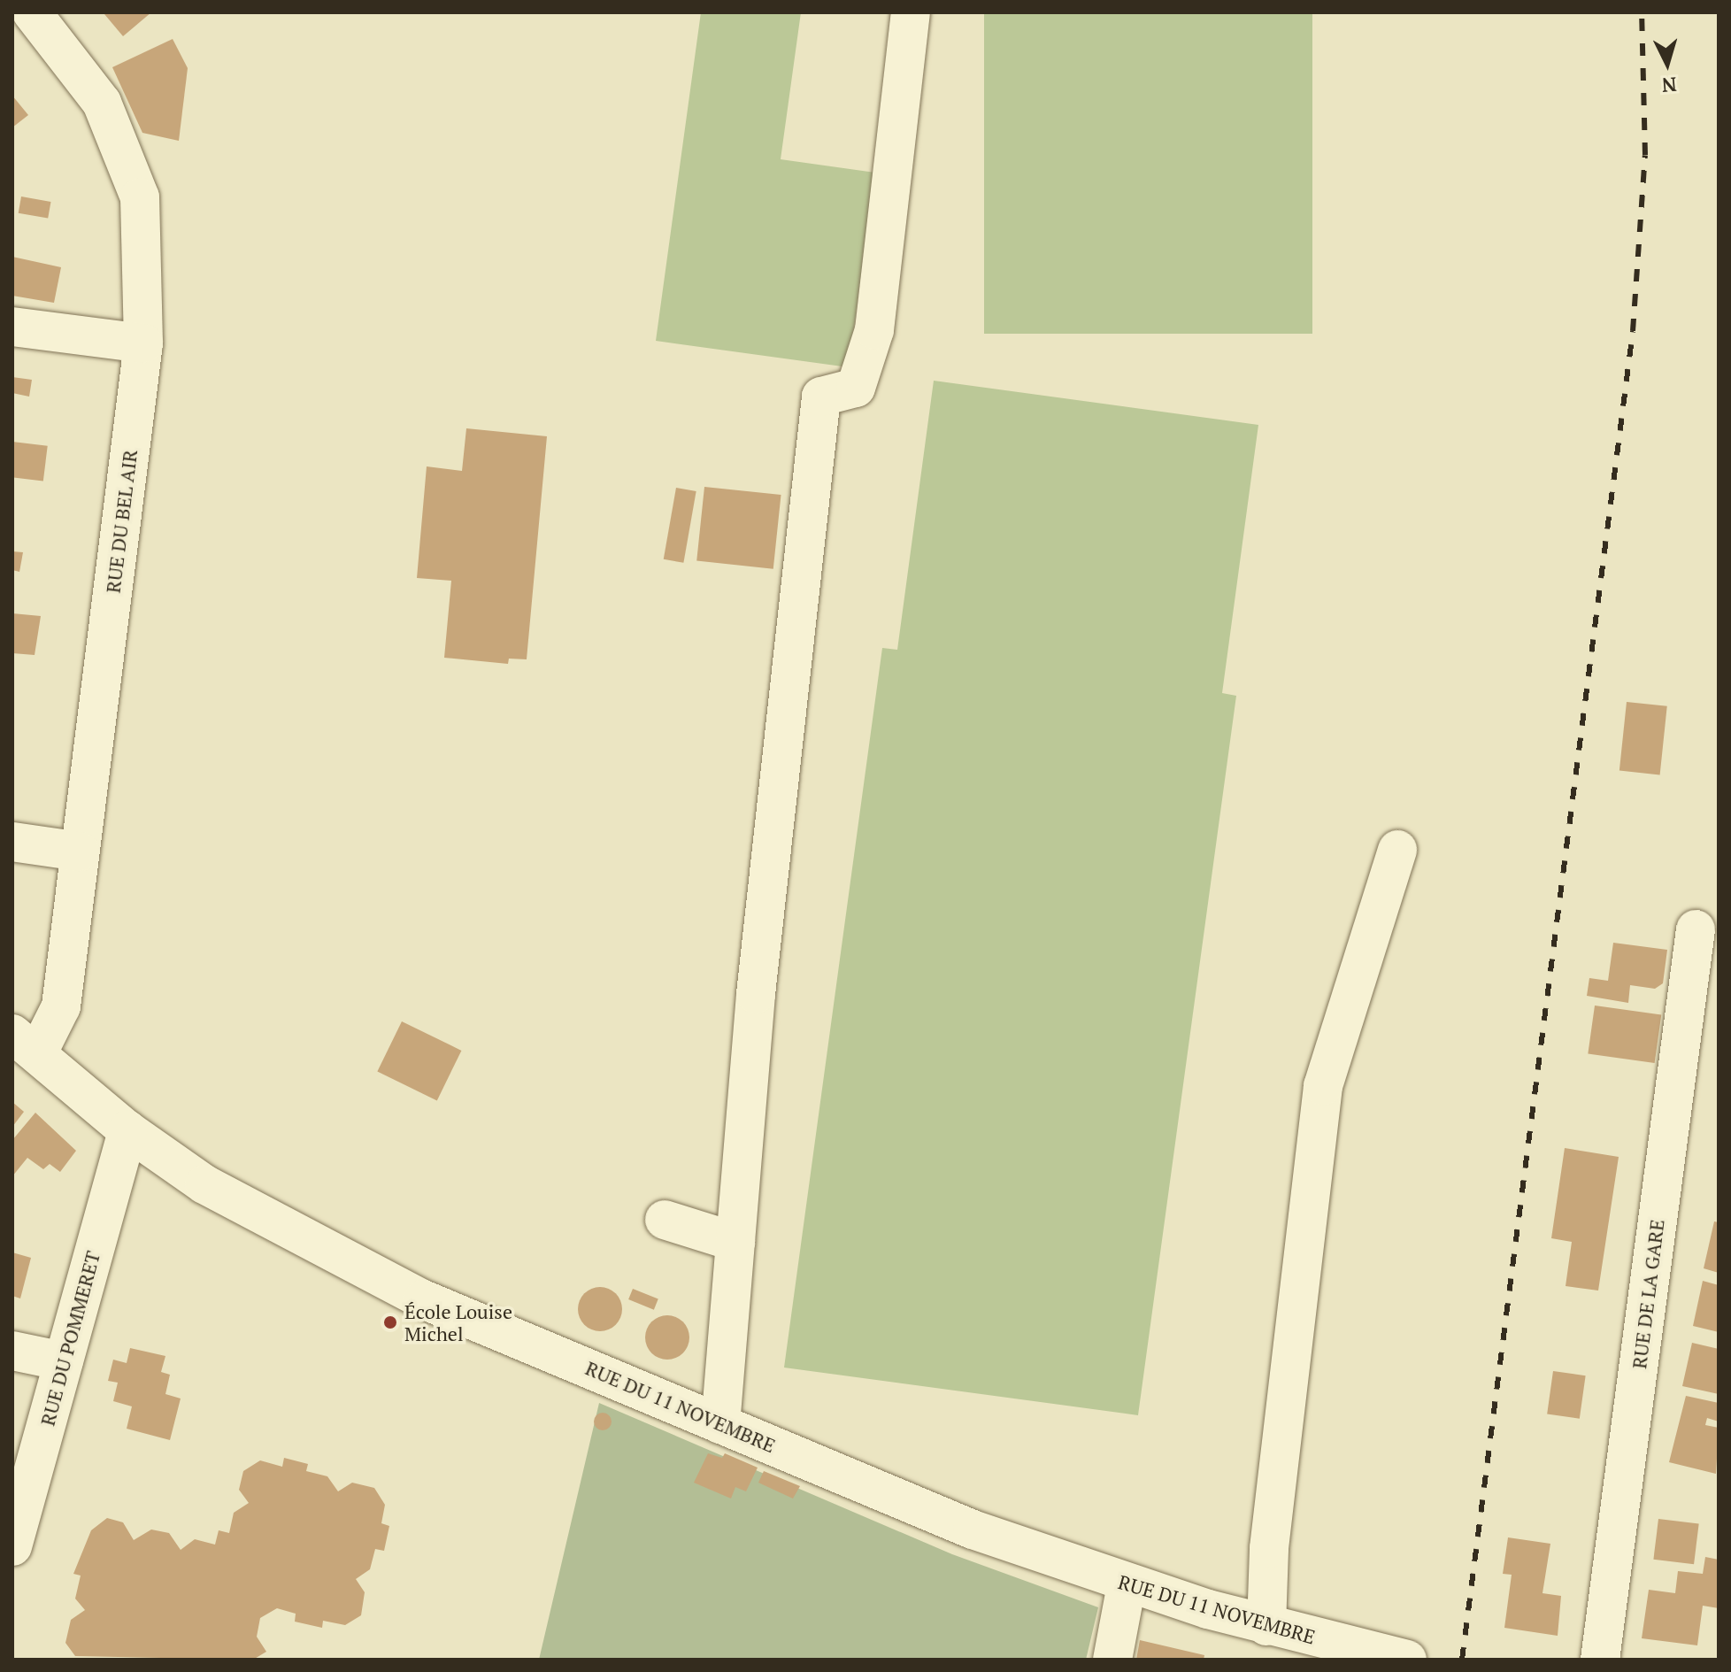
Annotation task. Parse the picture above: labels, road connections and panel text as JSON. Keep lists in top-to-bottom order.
{
  "streets": {
    "street": [
      "RUE DU BEL AIR",
      "RUE DE LA GARE",
      "RUE DU POMMERET",
      "RUE DU 11 NOVEMBRE"
    ]
  },
  "crossings": [
    ["RUE DU BEL AIR", "RUE DU 11 NOVEMBRE"],
    ["RUE DU POMMERET", "RUE DU 11 NOVEMBRE"]
  ],
  "places": ["École Louise Michel"],
  "north": "bottom"
}
